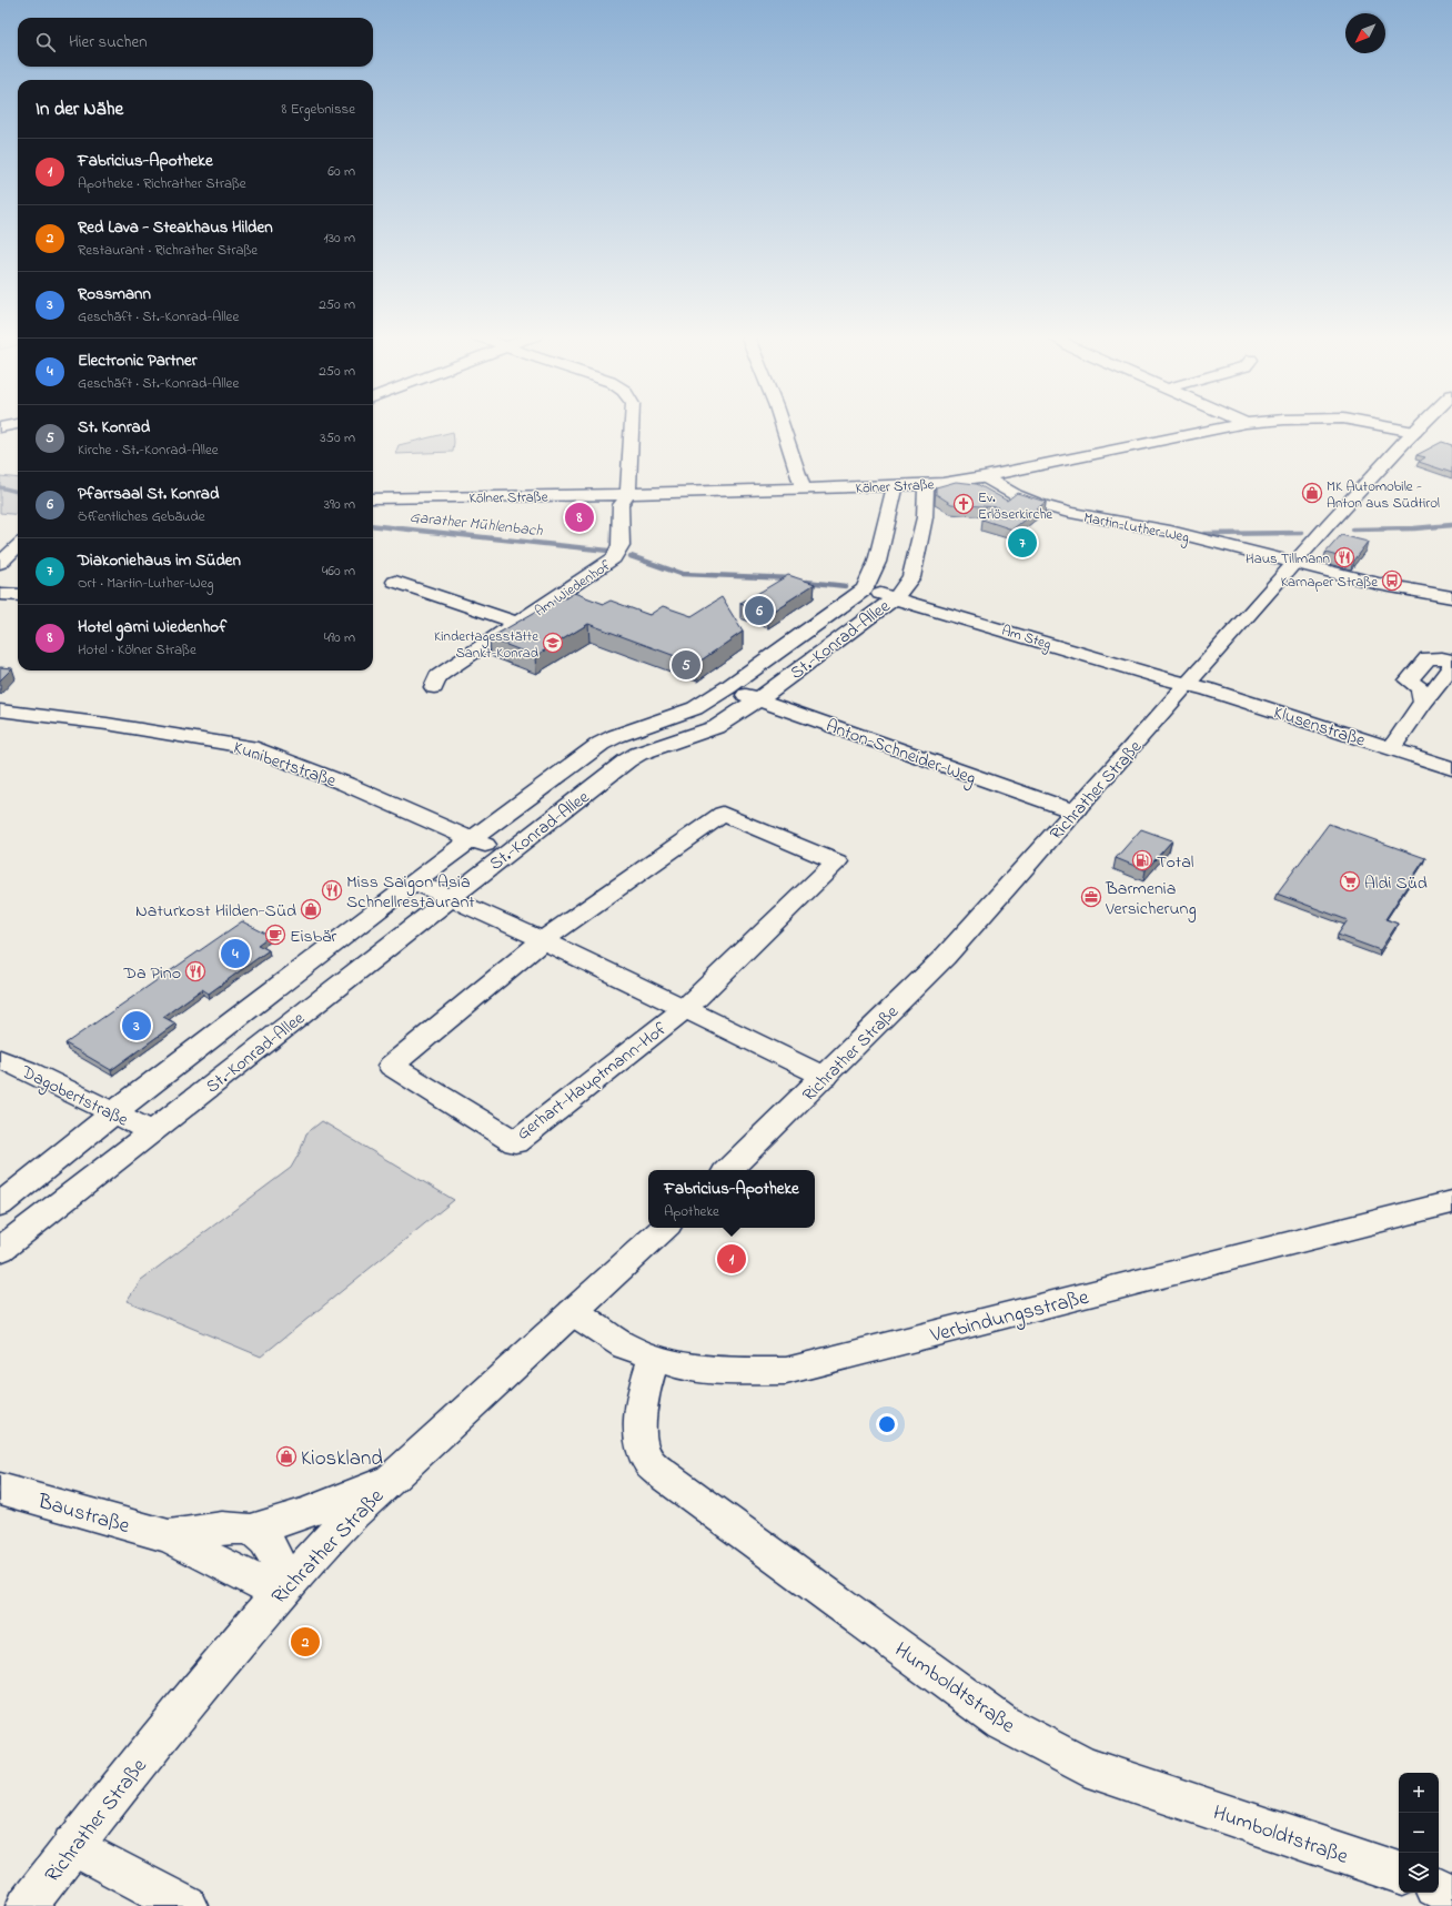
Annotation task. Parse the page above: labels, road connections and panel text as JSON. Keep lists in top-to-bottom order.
{
  "streets": {
    "street": [
      "Kölner Straße",
      "Martin-Luther-Weg",
      "Am Wiedenhof",
      "Am Steg",
      "St.-Konrad-Allee",
      "Klusenstraße",
      "Anton-Schneider-Weg",
      "Kunibertstraße",
      "Richrather Straße",
      "Gerhart-Hauptmann-Hof",
      "Dagobertstraße",
      "Verbindungsstraße",
      "Baustraße",
      "Humboldtstraße"
    ]
  },
  "crossings": [
    ["Kölner Straße", "Martin-Luther-Weg"],
    ["Kölner Straße", "Am Wiedenhof"],
    ["Kölner Straße", "St.-Konrad-Allee"],
    ["Kölner Straße", "Richrather Straße"],
    ["Martin-Luther-Weg", "Richrather Straße"],
    ["Am Steg", "St.-Konrad-Allee"],
    ["Am Steg", "Klusenstraße"],
    ["Am Steg", "Richrather Straße"],
    ["St.-Konrad-Allee", "Anton-Schneider-Weg"],
    ["St.-Konrad-Allee", "Kunibertstraße"],
    ["St.-Konrad-Allee", "Gerhart-Hauptmann-Hof"],
    ["St.-Konrad-Allee", "Dagobertstraße"],
    ["Klusenstraße", "Richrather Straße"],
    ["Anton-Schneider-Weg", "Richrather Straße"],
    ["Richrather Straße", "Gerhart-Hauptmann-Hof"],
    ["Richrather Straße", "Verbindungsstraße"],
    ["Richrather Straße", "Baustraße"],
    ["Verbindungsstraße", "Humboldtstraße"]
  ],
  "water": ["Garather Mühlenbach"],
  "places": {
    "shop": ["MK Automobile - Anton aus Südtirol", "Naturkost Hilden-Süd", "Kioskland"],
    "church": ["Ev. Erlöserkirche"],
    "restaurant": ["Haus Tillmann", "Miss Saigon Asia Schnellrestaurant", "Da Pino"],
    "bus stop": ["Karnaper Straße"],
    "school or university": ["Kindertagesstätte Sankt-Konrad"],
    "fuel station": ["Total"],
    "supermarket": ["Aldi Süd"],
    "office": ["Barmenia Versicherung"],
    "cafe": ["Eisbär"]
  },
  "north": "bottom left",
  "page": {
    "search": "Hier suchen",
    "heading": ["In der Nähe", "8 Ergebnisse"],
    "list": [
      {
        "mark": "1",
        "name": "Fabricius-Apotheke",
        "note": "Apotheke · Richrather Straße",
        "value": "60 m"
      },
      {
        "mark": "2",
        "name": "Red Lava - Steakhaus Hilden",
        "note": "Restaurant · Richrather Straße",
        "value": "130 m"
      },
      {
        "mark": "3",
        "name": "Rossmann",
        "note": "Geschäft · St.-Konrad-Allee",
        "value": "250 m"
      },
      {
        "mark": "4",
        "name": "Electronic Partner",
        "note": "Geschäft · St.-Konrad-Allee",
        "value": "250 m"
      },
      {
        "mark": "5",
        "name": "St. Konrad",
        "note": "Kirche · St.-Konrad-Allee",
        "value": "350 m"
      },
      {
        "mark": "6",
        "name": "Pfarrsaal St. Konrad",
        "note": "Öffentliches Gebäude",
        "value": "390 m"
      },
      {
        "mark": "7",
        "name": "Diakoniehaus im Süden",
        "note": "Ort · Martin-Luther-Weg",
        "value": "460 m"
      },
      {
        "mark": "8",
        "name": "Hotel garni Wiedenhof",
        "note": "Hotel · Kölner Straße",
        "value": "490 m"
      }
    ],
    "pins": [
      "8",
      "7",
      "6",
      "5",
      "4",
      "3",
      "1",
      "2"
    ],
    "popup": ["Fabricius-Apotheke", "Apotheke"],
    "map_buttons": ["+", "−"]
  }
}
